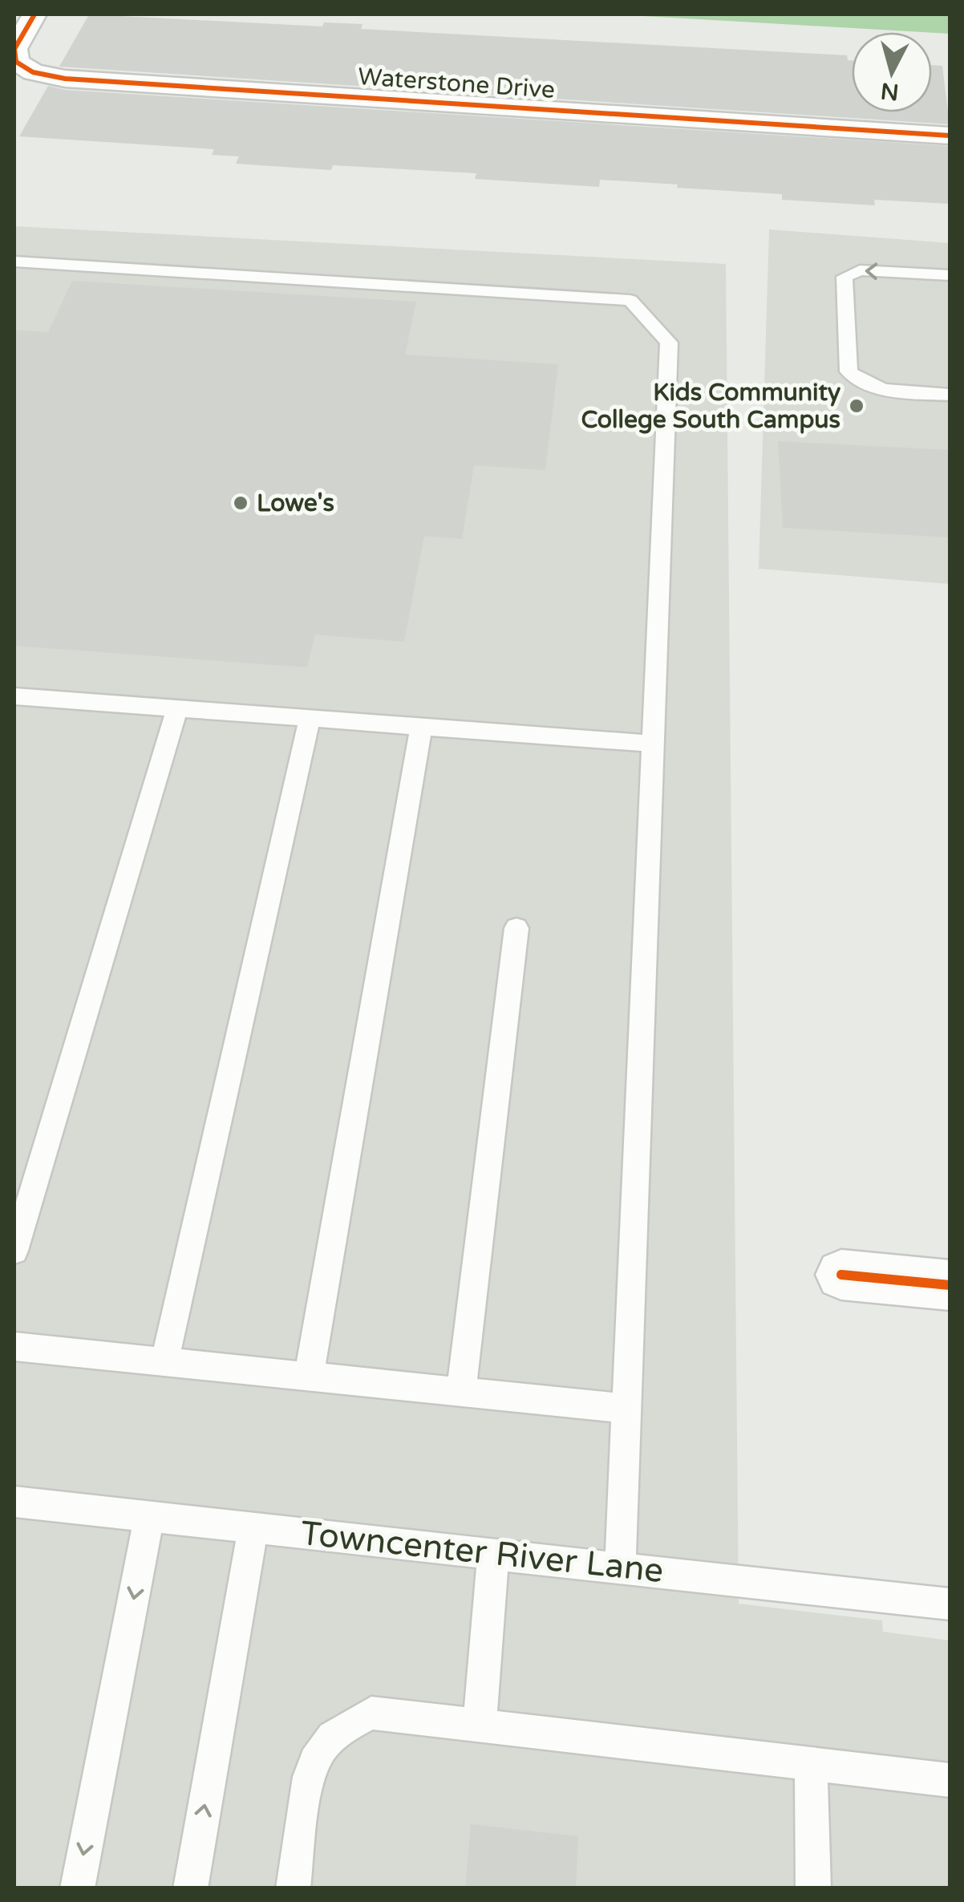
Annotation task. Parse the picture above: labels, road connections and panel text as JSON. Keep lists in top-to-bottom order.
{
  "streets": {
    "street": ["Waterstone Drive"],
    "lane": ["Towncenter River Lane"]
  },
  "places": ["Kids Community College South Campus", "Lowe's"],
  "north": "bottom"
}
